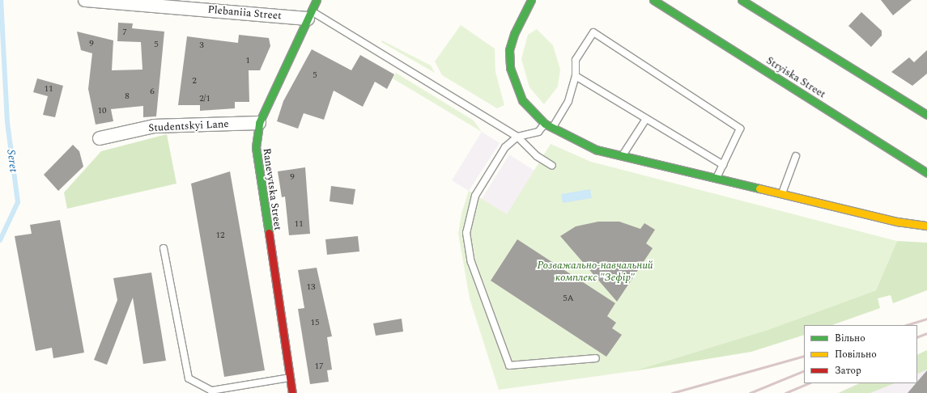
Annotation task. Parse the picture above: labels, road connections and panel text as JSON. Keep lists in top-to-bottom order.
{
  "streets": {
    "street": [
      "Plebaniia Street",
      "Stryiska Street",
      "Studentskyi Lane",
      "Ranevytska Street"
    ]
  },
  "crossings": [
    ["Plebaniia Street", "Ranevytska Street"],
    ["Studentskyi Lane", "Ranevytska Street"]
  ],
  "water": ["Seret"],
  "parks": ["Розважально-навчальний комплекс \"Зефір\""],
  "house_numbers": [
    "7",
    "9",
    "5",
    "3",
    "1",
    "5",
    "2",
    "11",
    "6",
    "8",
    "2/1",
    "10",
    "9",
    "11",
    "12",
    "13",
    "5А",
    "15",
    "17"
  ],
  "legend": ["Вільно", "Повільно", "Затор"]
}
